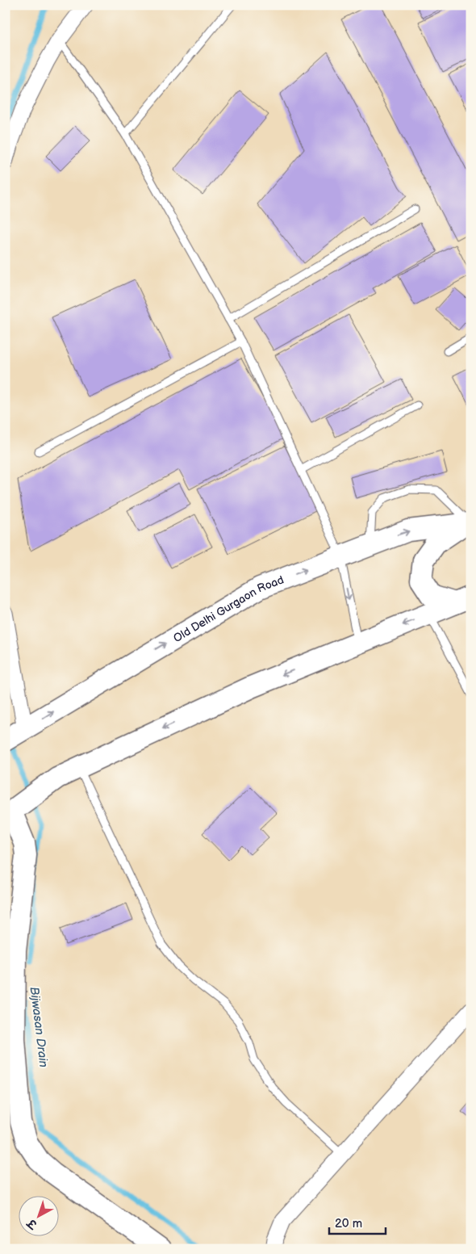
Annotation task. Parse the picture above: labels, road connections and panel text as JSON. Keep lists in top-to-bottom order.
{
  "streets": {
    "main road": ["Old Delhi Gurgaon Road"]
  },
  "water": ["Bijwasan Drain"],
  "scale_bar": "20 m",
  "north": "bottom left"
}
